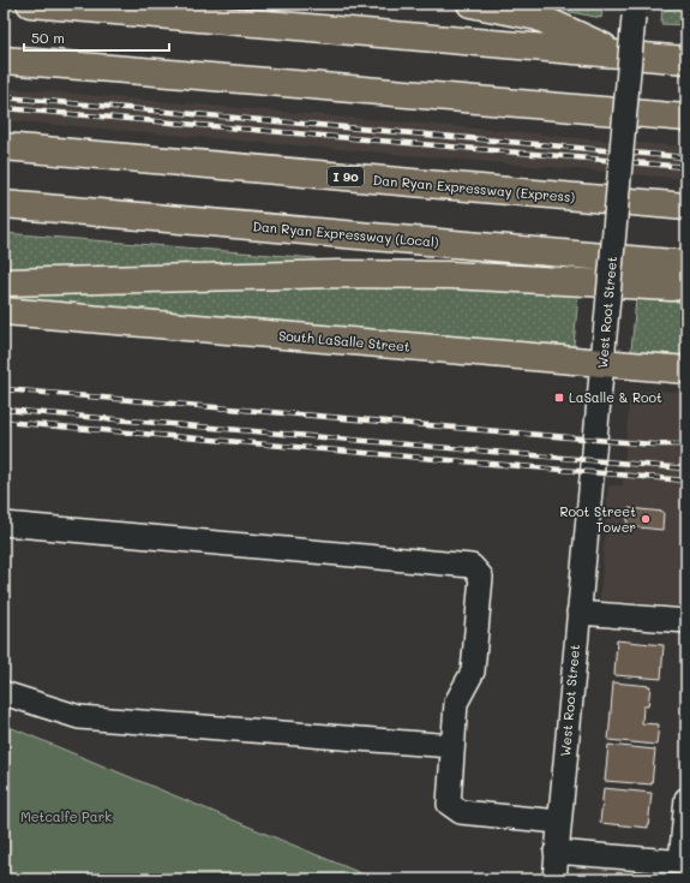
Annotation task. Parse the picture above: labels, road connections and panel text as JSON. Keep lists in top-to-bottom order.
{
  "streets": {
    "main road": [
      "I 90",
      "Dan Ryan Expressway (Express)",
      "Dan Ryan Expressway (Local)",
      "South LaSalle Street"
    ],
    "street": ["West Root Street"]
  },
  "crossings": [
    ["West Root Street", "South LaSalle Street"]
  ],
  "parks": ["Metcalfe Park"],
  "places": {
    "transit": ["LaSalle & Root"],
    "other": ["Root Street Tower"]
  },
  "scale_bar": "50 m"
}
